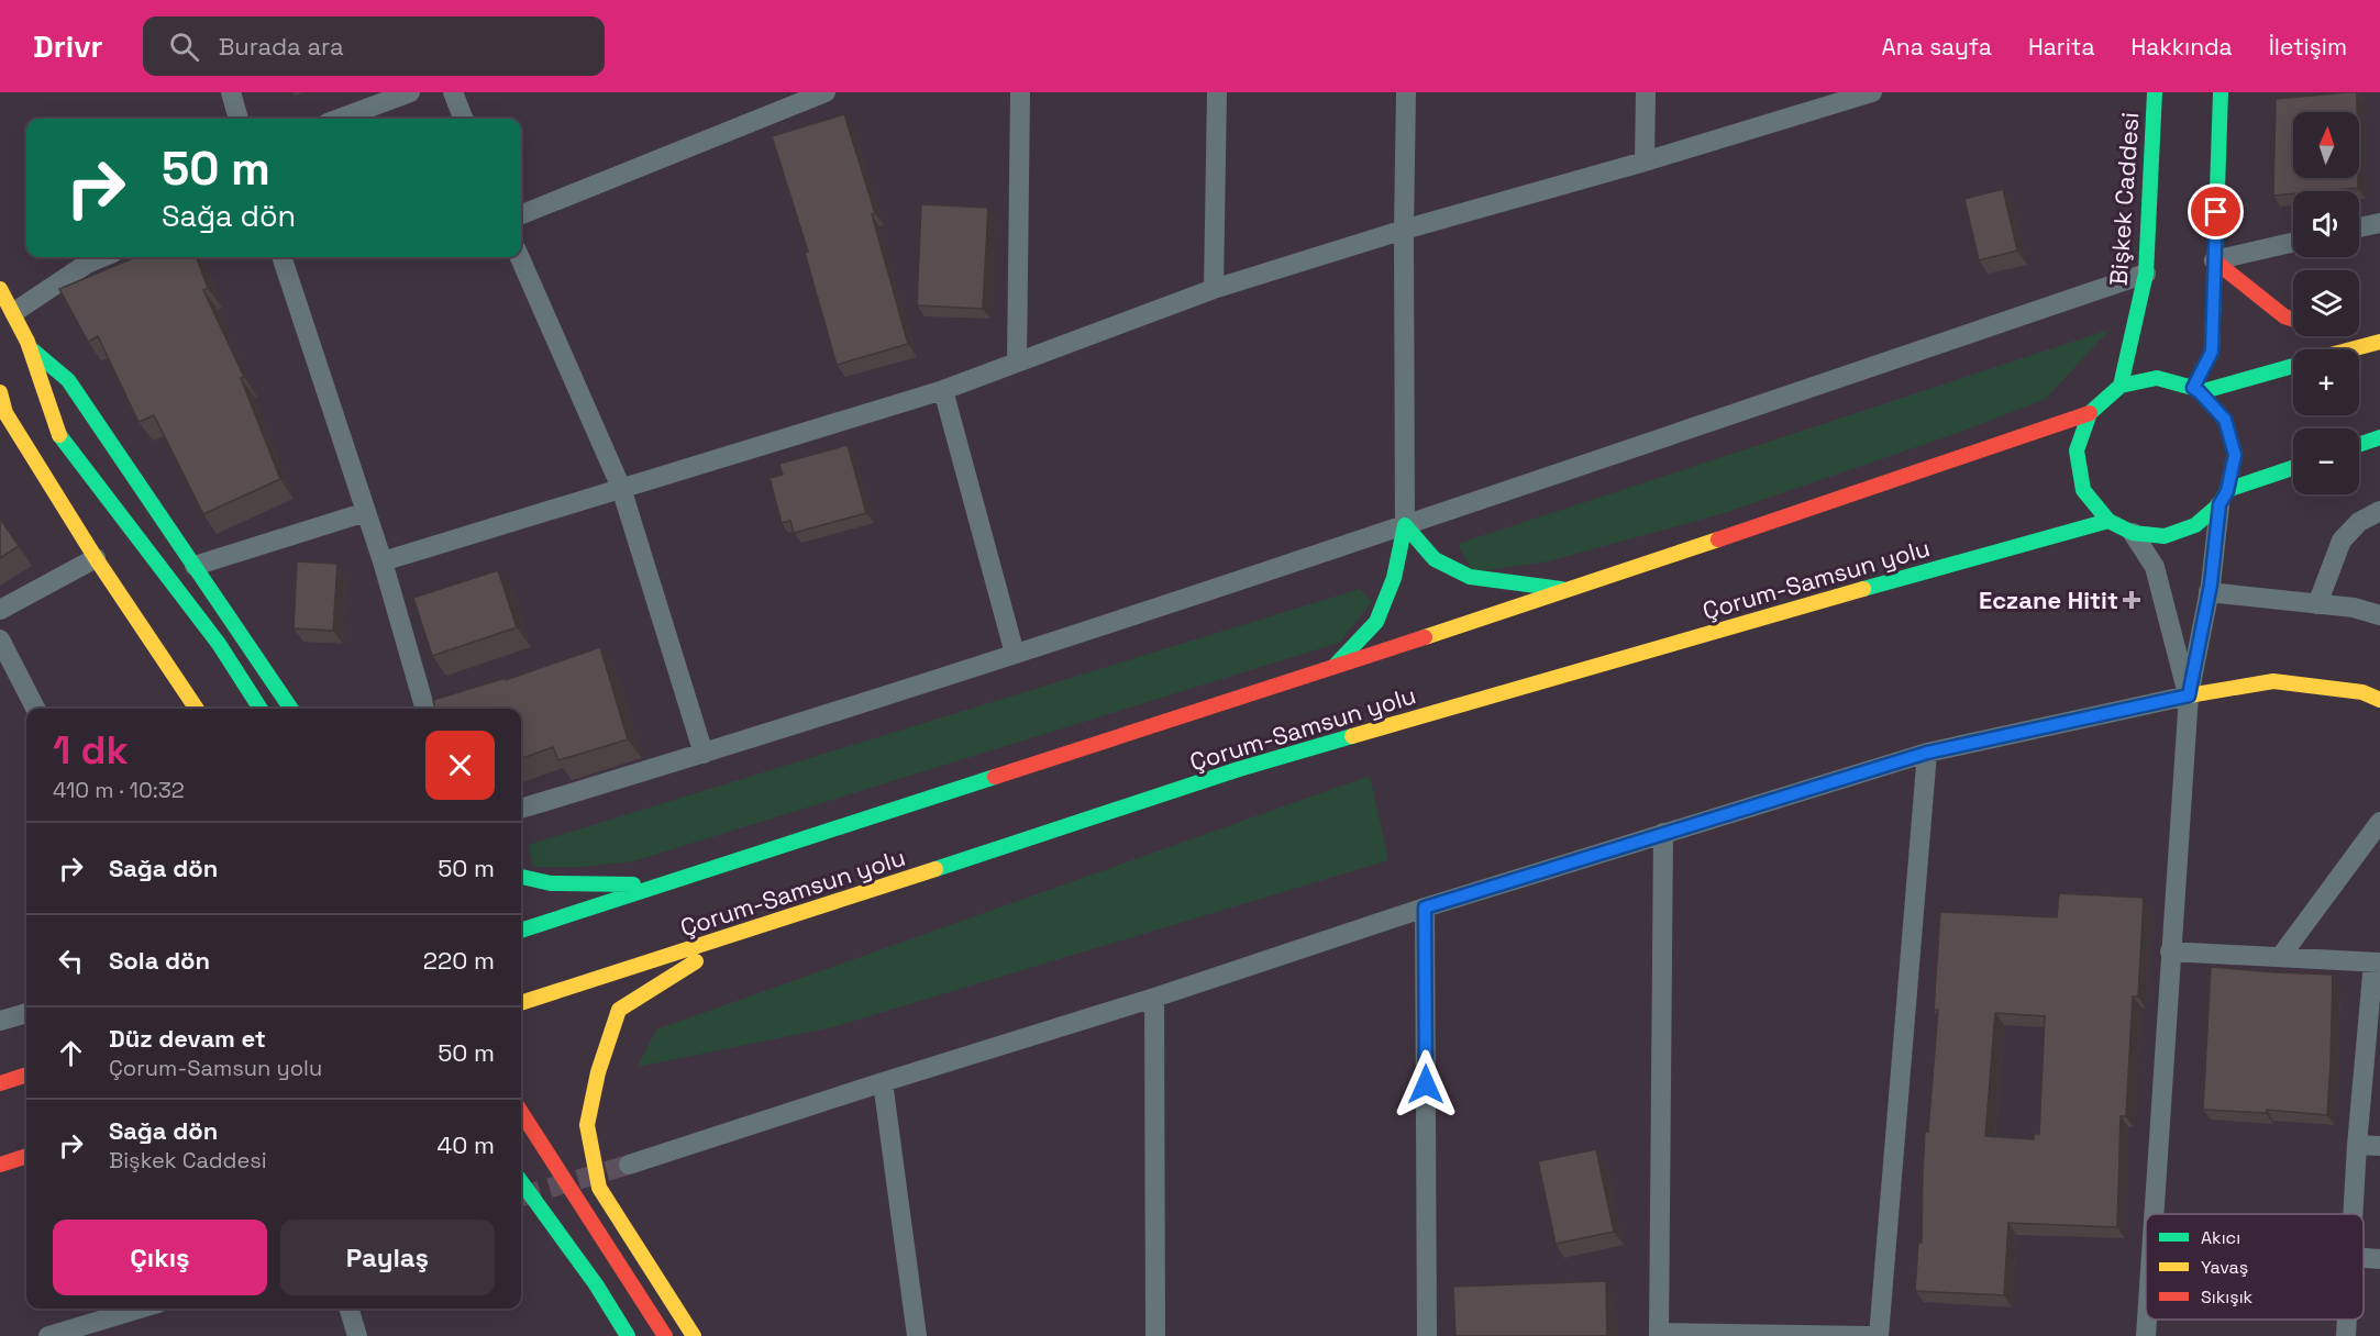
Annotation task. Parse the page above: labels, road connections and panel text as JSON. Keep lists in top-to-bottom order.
{
  "streets": {
    "main road": ["Bişkek Caddesi", "Çorum-Samsun yolu"]
  },
  "crossings": [
    ["Bişkek Caddesi", "Çorum-Samsun yolu"]
  ],
  "places": {
    "health": ["Eczane Hitit"]
  },
  "legend": ["Akıcı", "Yavaş", "Sıkışık"],
  "north": "top",
  "page": {
    "header": "Drivr",
    "search": "Burada ara",
    "nav": [
      "Ana sayfa",
      "Harita",
      "Hakkında",
      "İletişim"
    ],
    "map_buttons": ["+", "−"],
    "turn": ["50 m", "Sağa dön"],
    "heading": ["1 dk", "410 m · 10:32"],
    "list": [
      {
        "name": "Sağa dön",
        "value": "50 m"
      },
      {
        "name": "Sola dön",
        "value": "220 m"
      },
      {
        "name": "Düz devam et",
        "note": "Çorum-Samsun yolu",
        "value": "50 m"
      },
      {
        "name": "Sağa dön",
        "note": "Bişkek Caddesi",
        "value": "40 m"
      }
    ],
    "buttons": ["Çıkış", "Paylaş"]
  }
}
